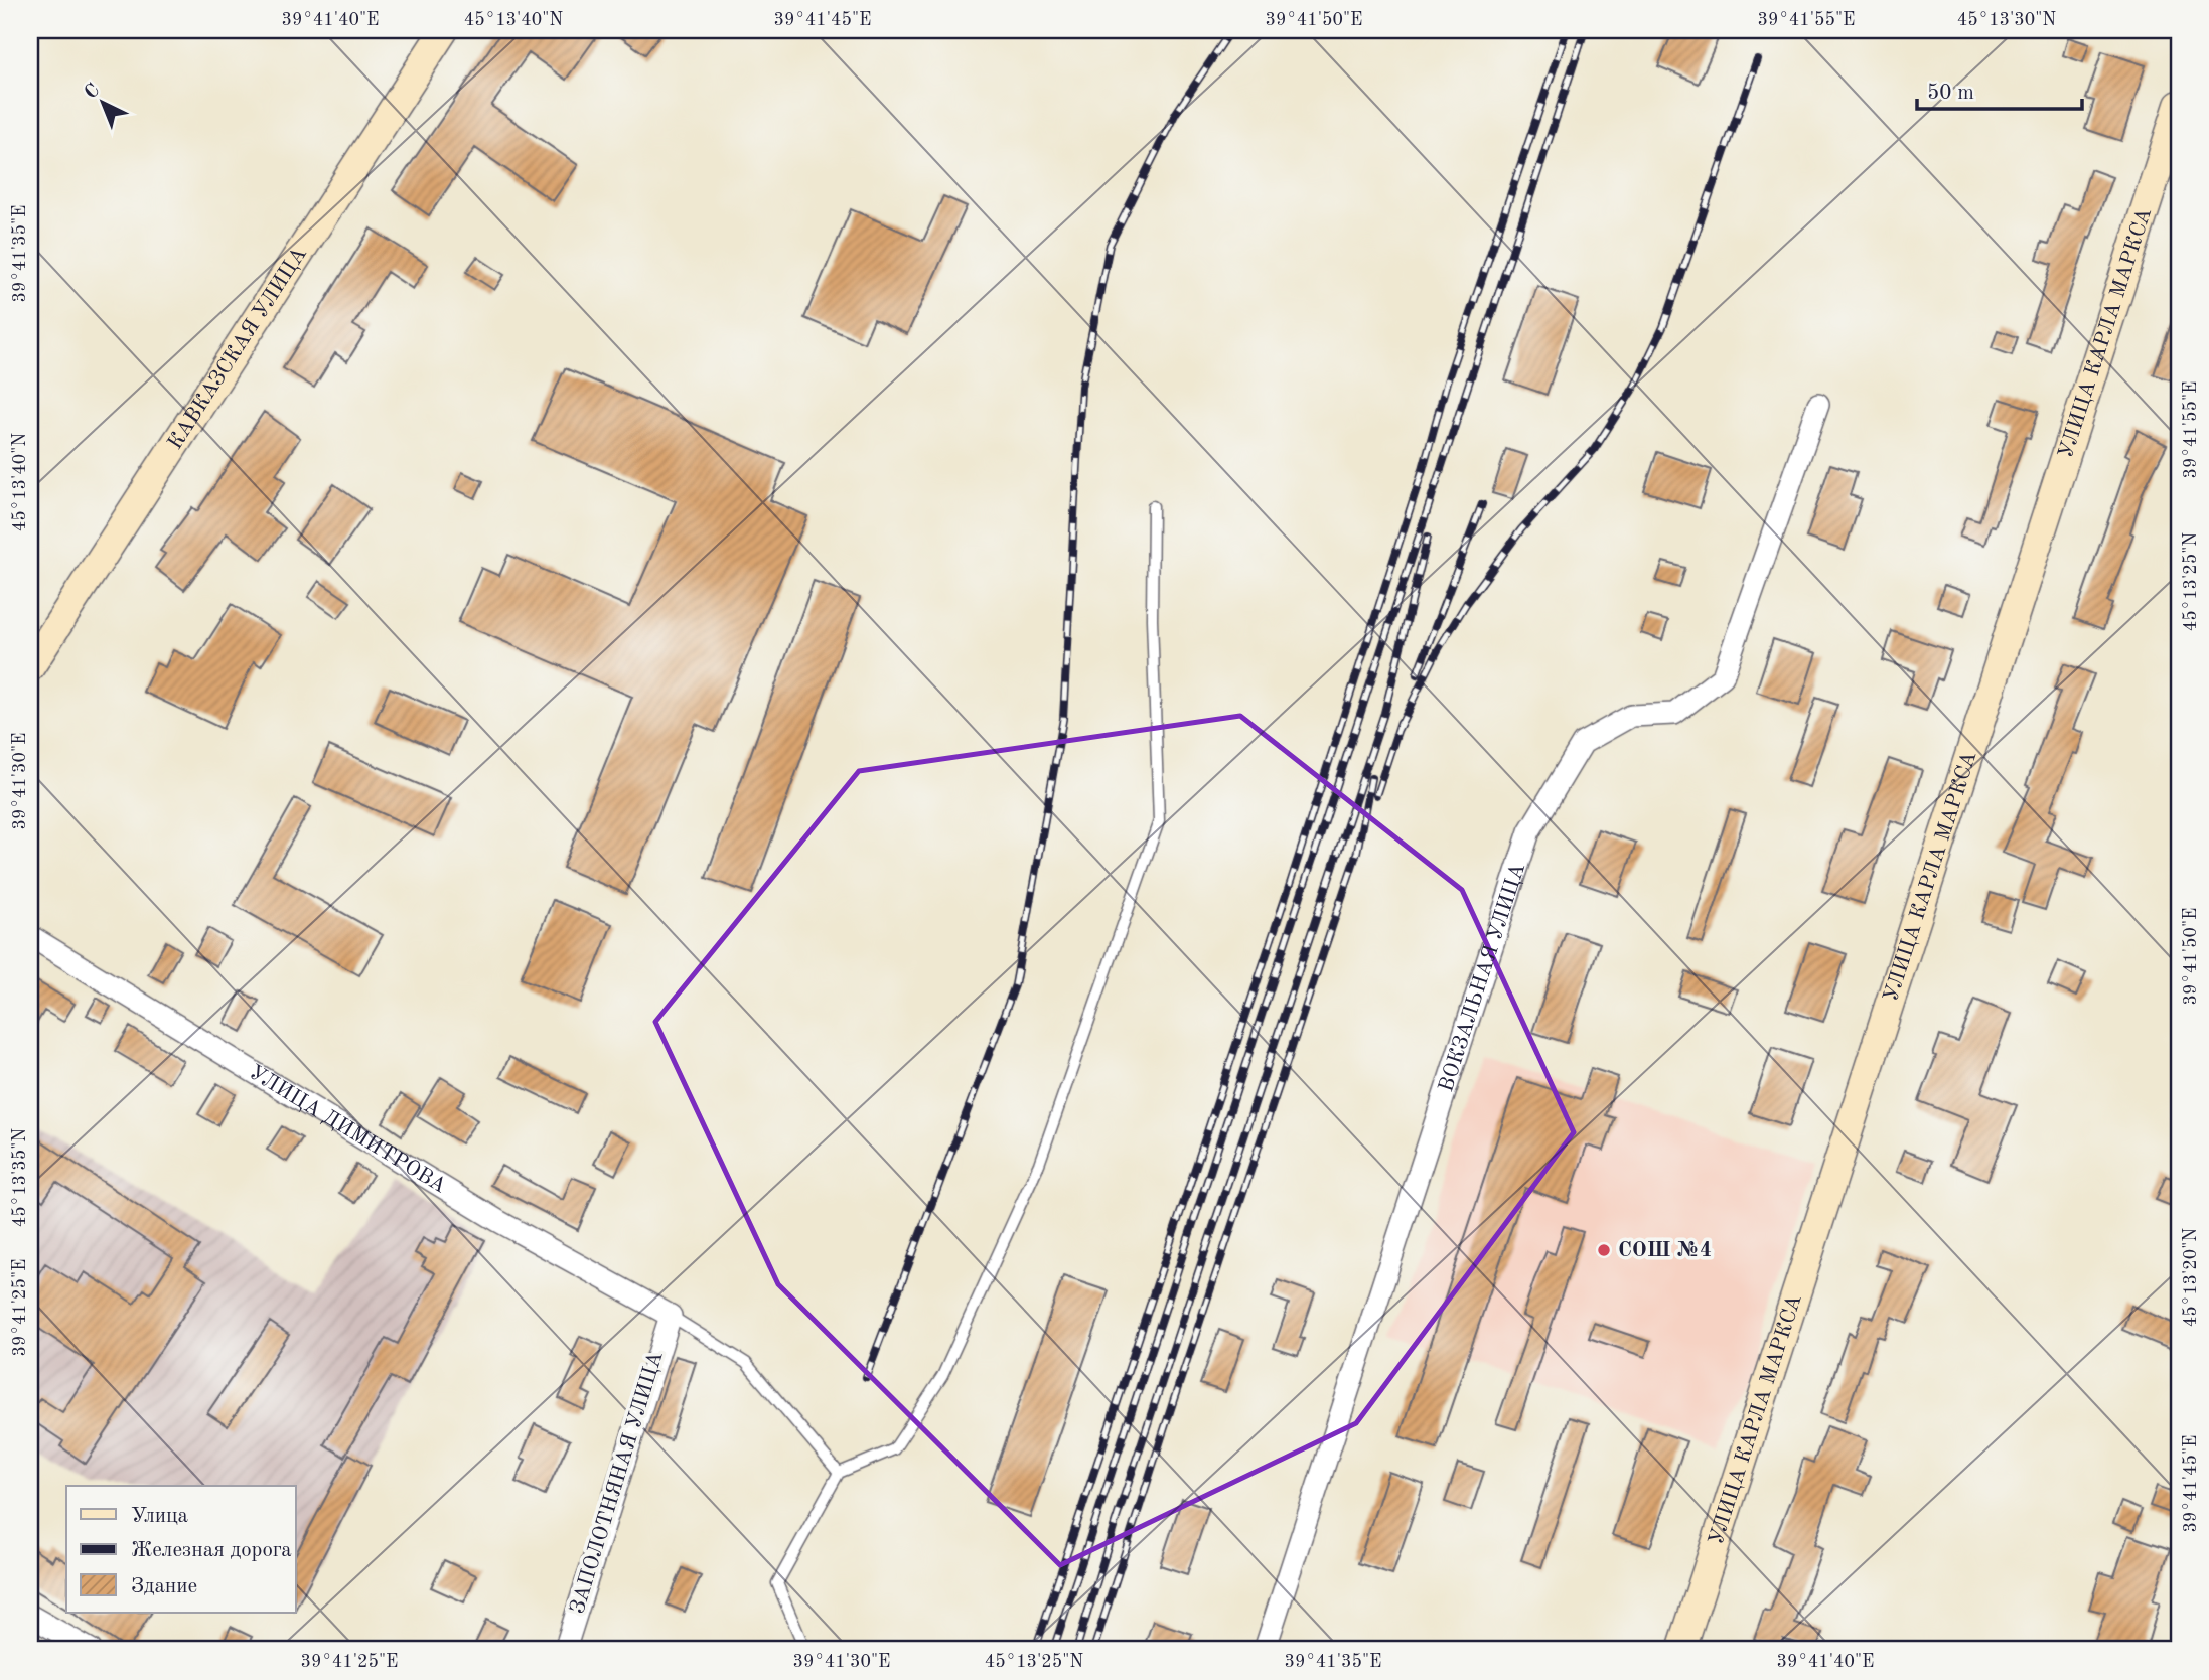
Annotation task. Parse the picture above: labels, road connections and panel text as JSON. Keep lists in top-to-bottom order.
{
  "streets": {
    "street": [
      "УЛИЦА КАРЛА МАРКСА",
      "КАВКАЗСКАЯ УЛИЦА",
      "ВОКЗАЛЬНАЯ УЛИЦА",
      "УЛИЦА ДИМИТРОВА",
      "ЗАПОЛОТНЯНАЯ УЛИЦА"
    ]
  },
  "crossings": [
    ["УЛИЦА ДИМИТРОВА", "ЗАПОЛОТНЯНАЯ УЛИЦА"]
  ],
  "places": ["СОШ №4"],
  "legend": ["Улица", "Железная дорога", "Здание"],
  "scale_bar": "50 m",
  "north": "top left",
  "coordinates": [
    "39°41'40\"E",
    "45°13'40\"N",
    "39°41'45\"E",
    "39°41'50\"E",
    "39°41'55\"E",
    "45°13'30\"N",
    "39°41'35\"E",
    "45°13'25\"N",
    "39°41'30\"E",
    "45°13'35\"N",
    "45°13'20\"N",
    "39°41'25\"E"
  ]
}
